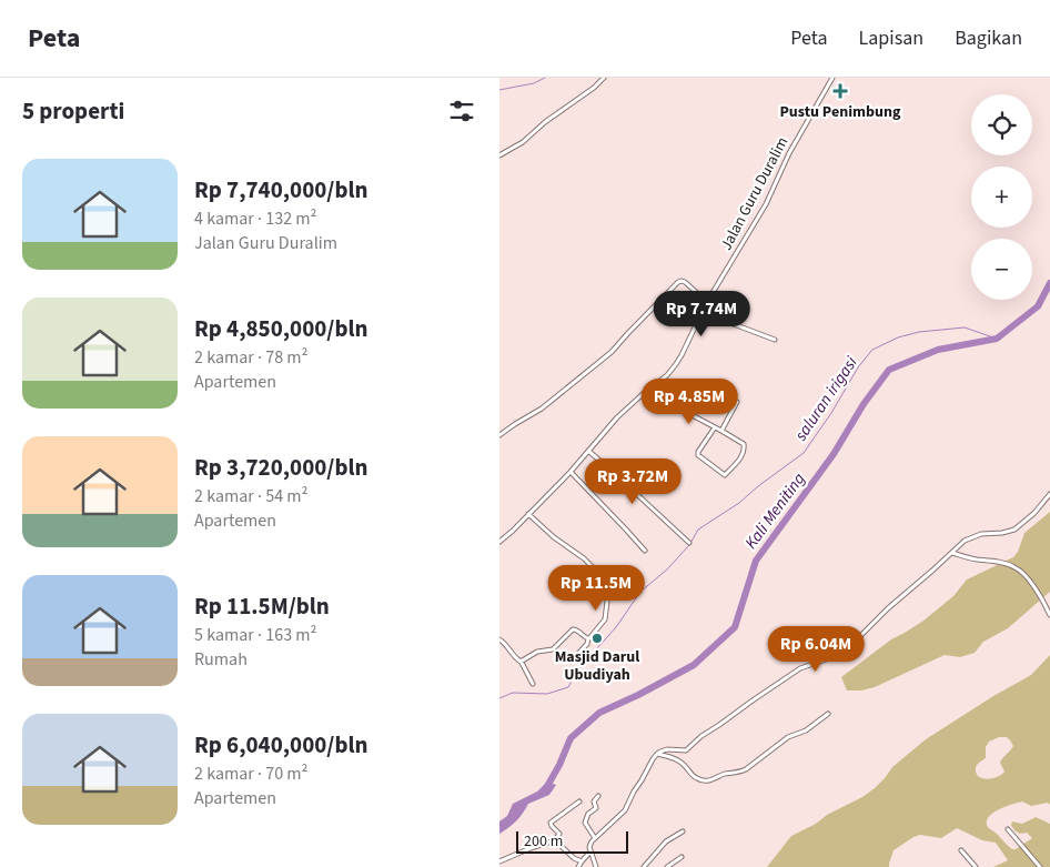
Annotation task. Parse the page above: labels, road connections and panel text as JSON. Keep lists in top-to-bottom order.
{
  "streets": {
    "street": ["Jalan Guru Duralim"]
  },
  "water": ["saluran irigasi", "Kali Meniting"],
  "places": {
    "health": ["Pustu Penimbung"],
    "other": ["Masjid Darul Ubudiyah"]
  },
  "scale_bar": "200 m",
  "page": {
    "header": "Peta",
    "nav": ["Peta", "Lapisan", "Bagikan"],
    "heading": "5 properti",
    "map_buttons": ["+", "−"],
    "list": [
      {
        "name": "Rp 7,740,000/bln",
        "note": "4 kamar · 132 m² · Jalan Guru Duralim"
      },
      {
        "name": "Rp 4,850,000/bln",
        "note": "2 kamar · 78 m² · Apartemen"
      },
      {
        "name": "Rp 3,720,000/bln",
        "note": "2 kamar · 54 m² · Apartemen"
      },
      {
        "name": "Rp 11.5M/bln",
        "note": "5 kamar · 163 m² · Rumah"
      },
      {
        "name": "Rp 6,040,000/bln",
        "note": "2 kamar · 70 m² · Apartemen"
      }
    ],
    "price": [
      "Rp 7.74M",
      "Rp 4.85M",
      "Rp 3.72M",
      "Rp 11.5M",
      "Rp 6.04M"
    ],
    "scale": "200 m"
  }
}
